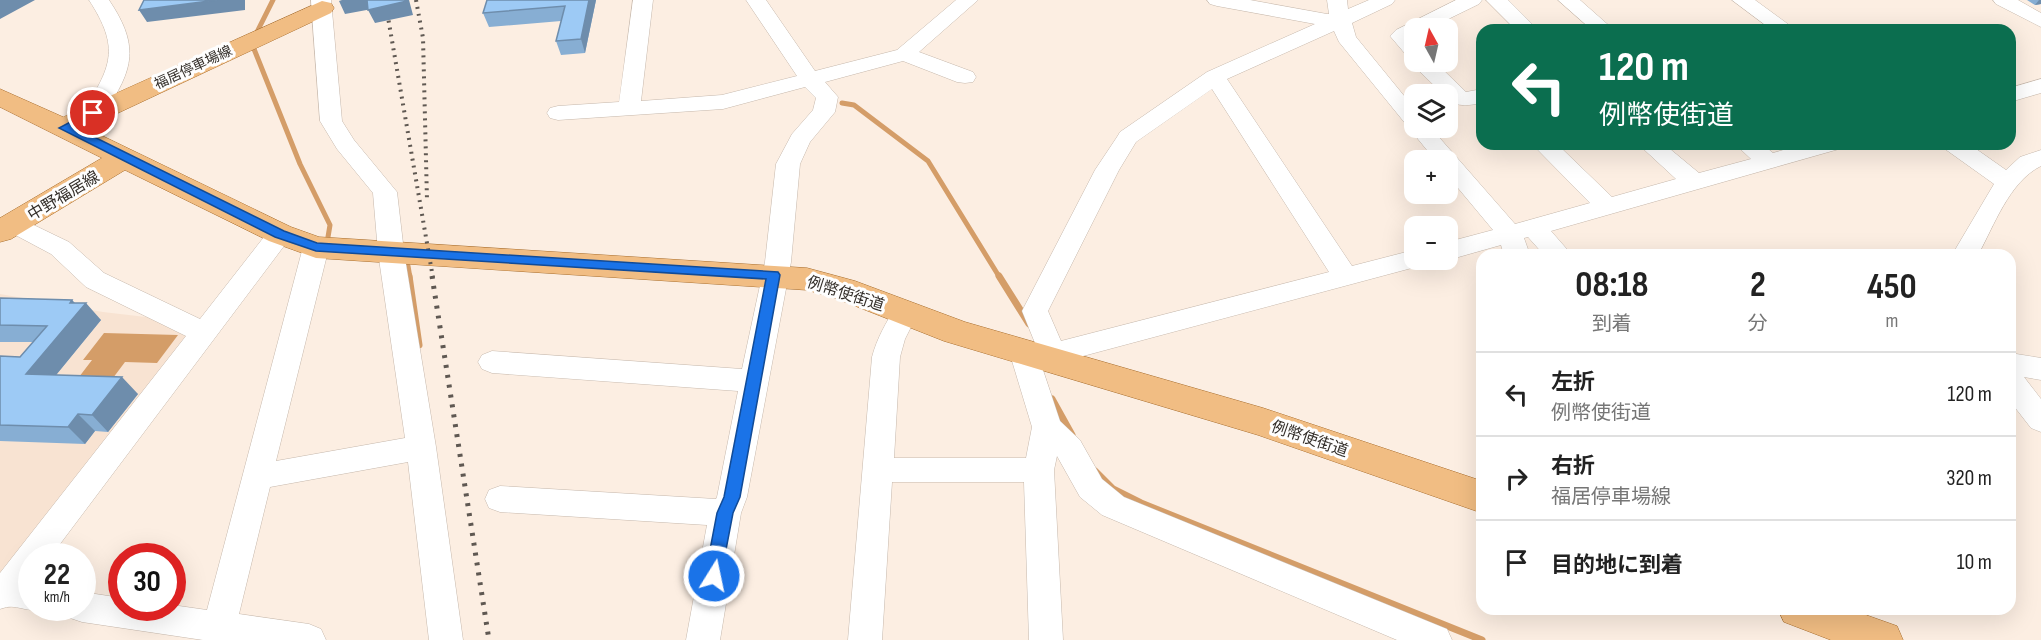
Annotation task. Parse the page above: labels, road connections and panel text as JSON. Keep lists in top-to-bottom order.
{
  "streets": {
    "main road": ["福居停車場線", "中野福居線", "例幣使街道"]
  },
  "crossings": [
    ["福居停車場線", "例幣使街道"],
    ["中野福居線", "例幣使街道"]
  ],
  "north": "top",
  "page": {
    "map_buttons": ["+", "−"],
    "turn": ["120 m", "例幣使街道"],
    "eta": [
      "08:18",
      "到着",
      "2",
      "分",
      "450",
      "m"
    ],
    "list": [
      {
        "name": "左折",
        "note": "例幣使街道",
        "value": "120 m"
      },
      {
        "name": "右折",
        "note": "福居停車場線",
        "value": "320 m"
      },
      {
        "name": "目的地に到着",
        "value": "10 m"
      }
    ],
    "speed": "22 km/h",
    "limit": "30"
  }
}
